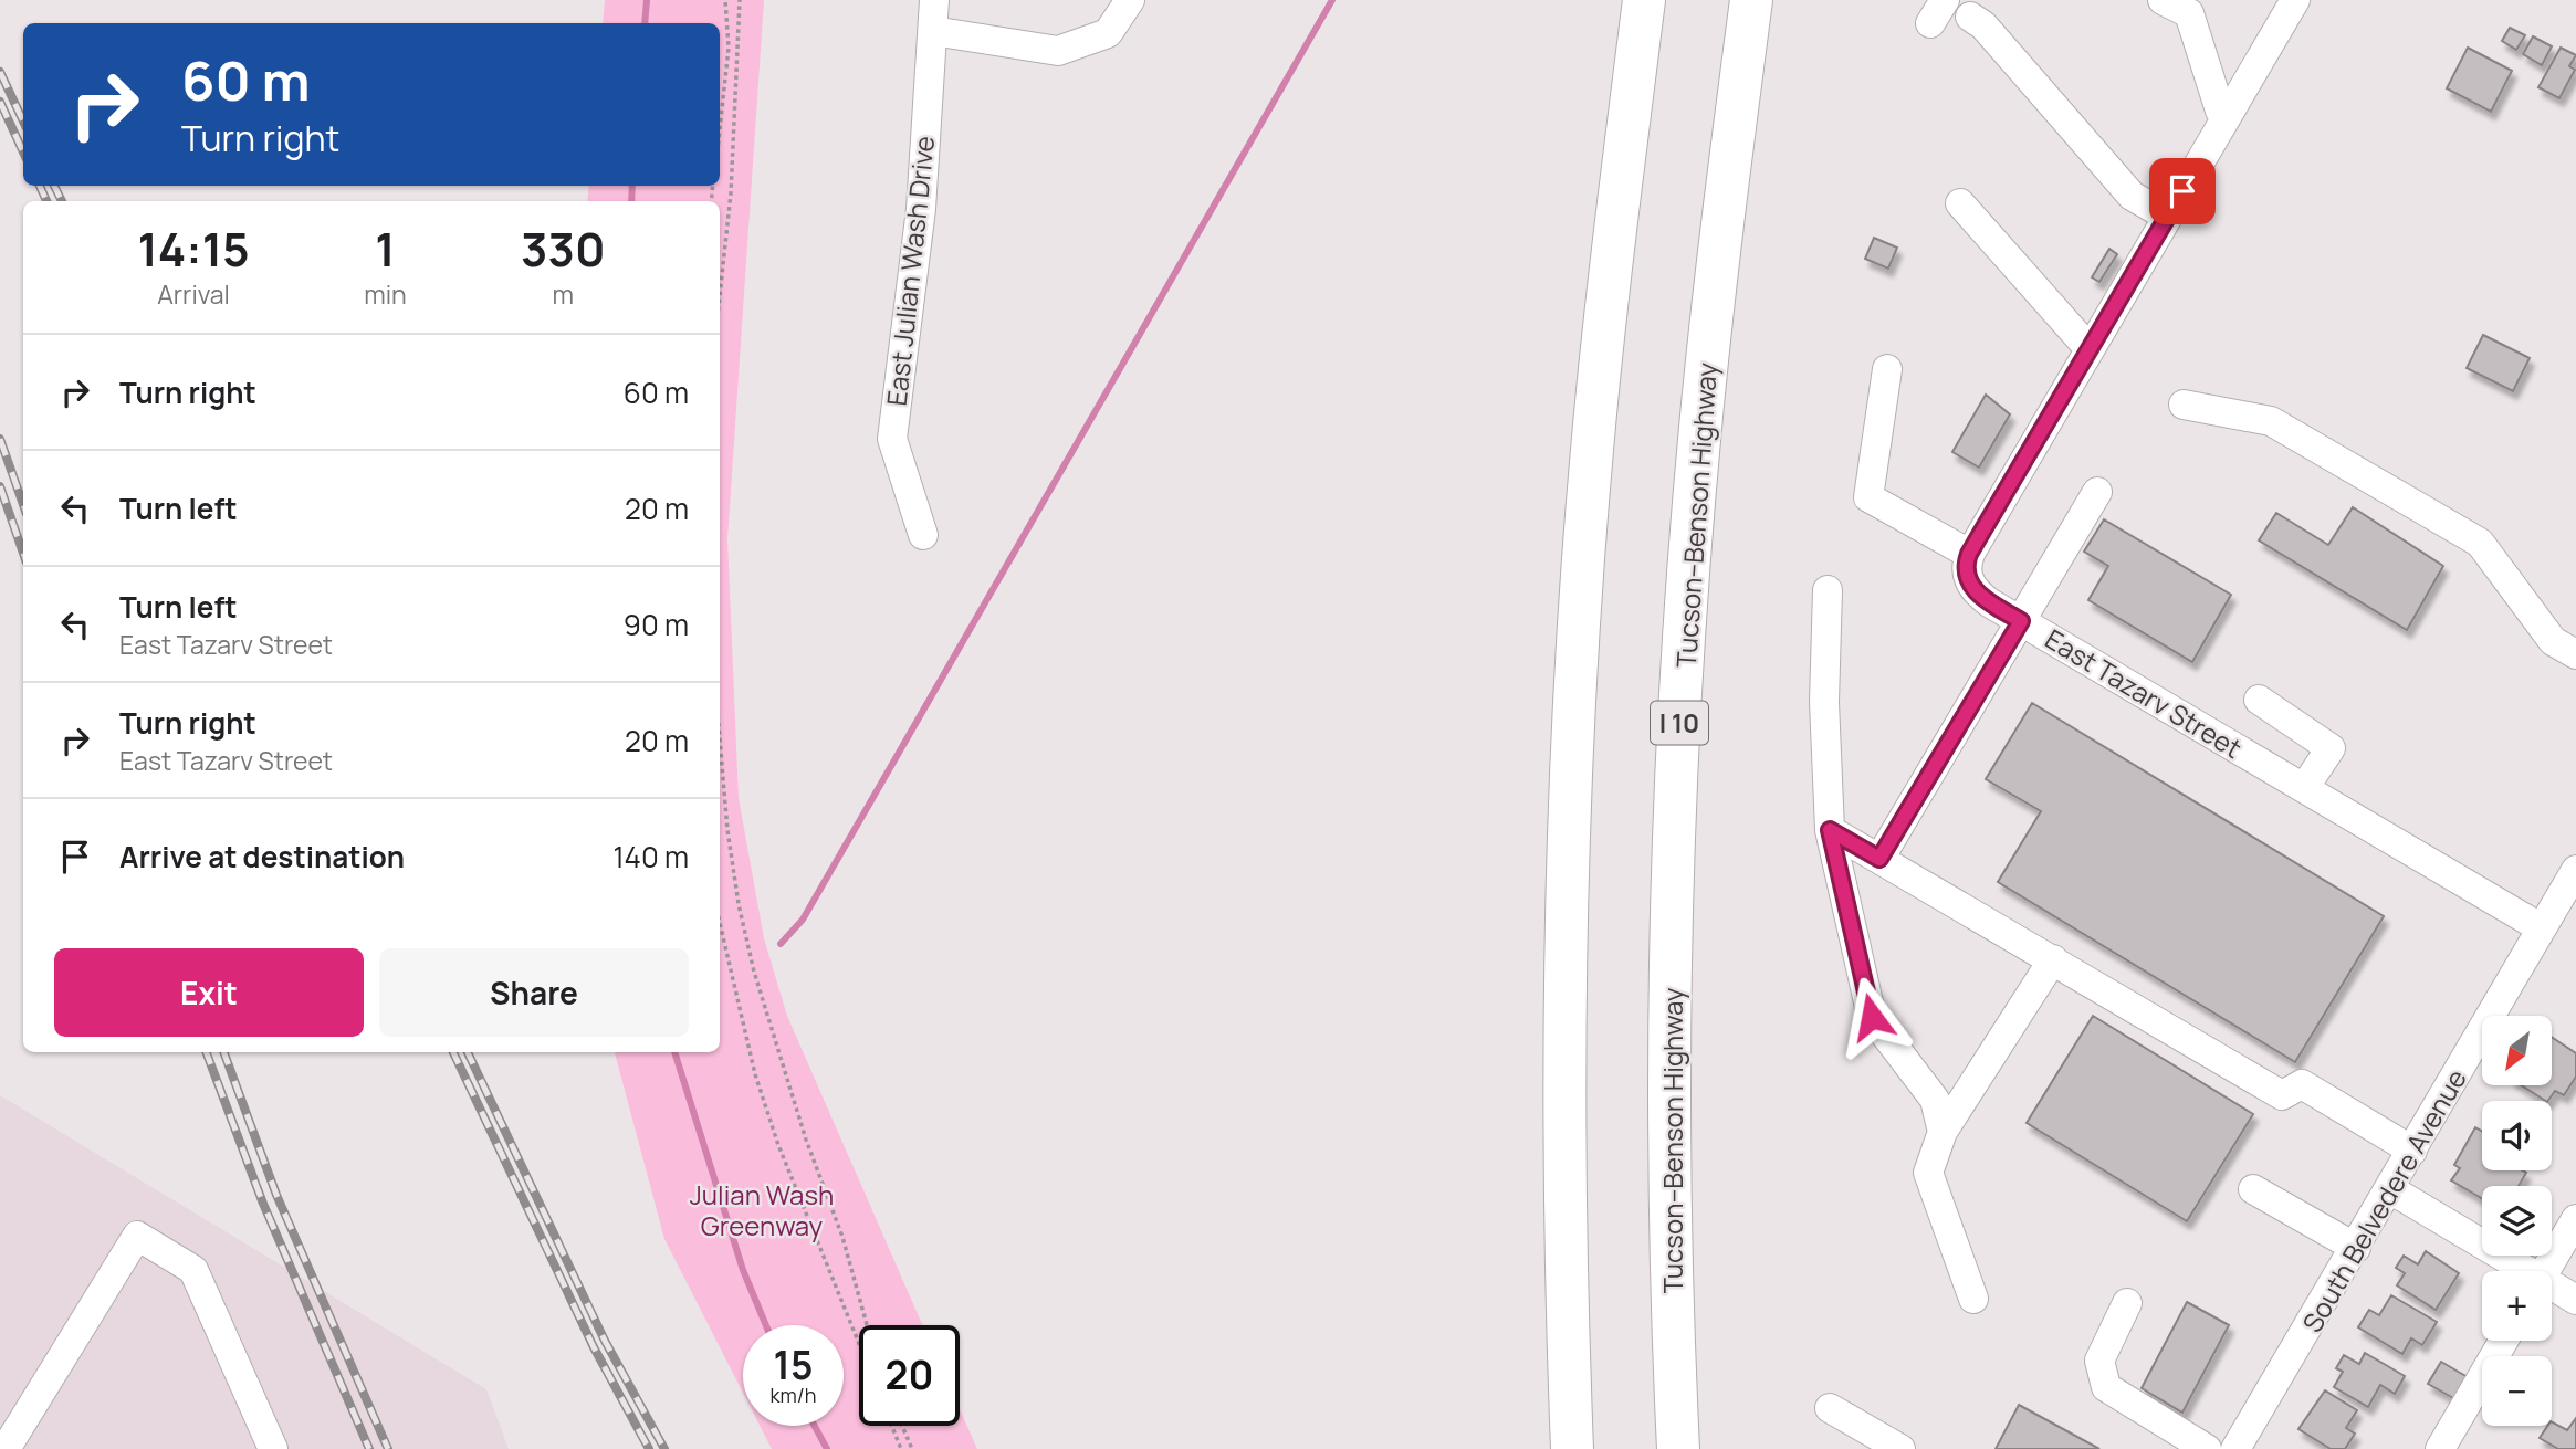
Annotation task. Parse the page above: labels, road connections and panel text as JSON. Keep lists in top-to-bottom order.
{
  "streets": {
    "highway": ["Tucson–Benson Highway", "I 10"],
    "street": ["East Julian Wash Drive", "East Tazarv Street", "South Belvedere Avenue"]
  },
  "crossings": [
    ["East Tazarv Street", "South Belvedere Avenue"]
  ],
  "parks": ["Julian Wash Greenway"],
  "north": "bottom left",
  "page": {
    "turn": ["60 m", "Turn right"],
    "eta": [
      "14:15",
      "Arrival",
      "1",
      "min",
      "330",
      "m"
    ],
    "list": [
      {
        "name": "Turn right",
        "value": "60 m"
      },
      {
        "name": "Turn left",
        "value": "20 m"
      },
      {
        "name": "Turn left",
        "note": "East Tazarv Street",
        "value": "90 m"
      },
      {
        "name": "Turn right",
        "note": "East Tazarv Street",
        "value": "20 m"
      },
      {
        "name": "Arrive at destination",
        "value": "140 m"
      }
    ],
    "buttons": ["Exit", "Share"],
    "map_buttons": ["+", "−"],
    "speed": "15 km/h",
    "limit": "20"
  }
}
